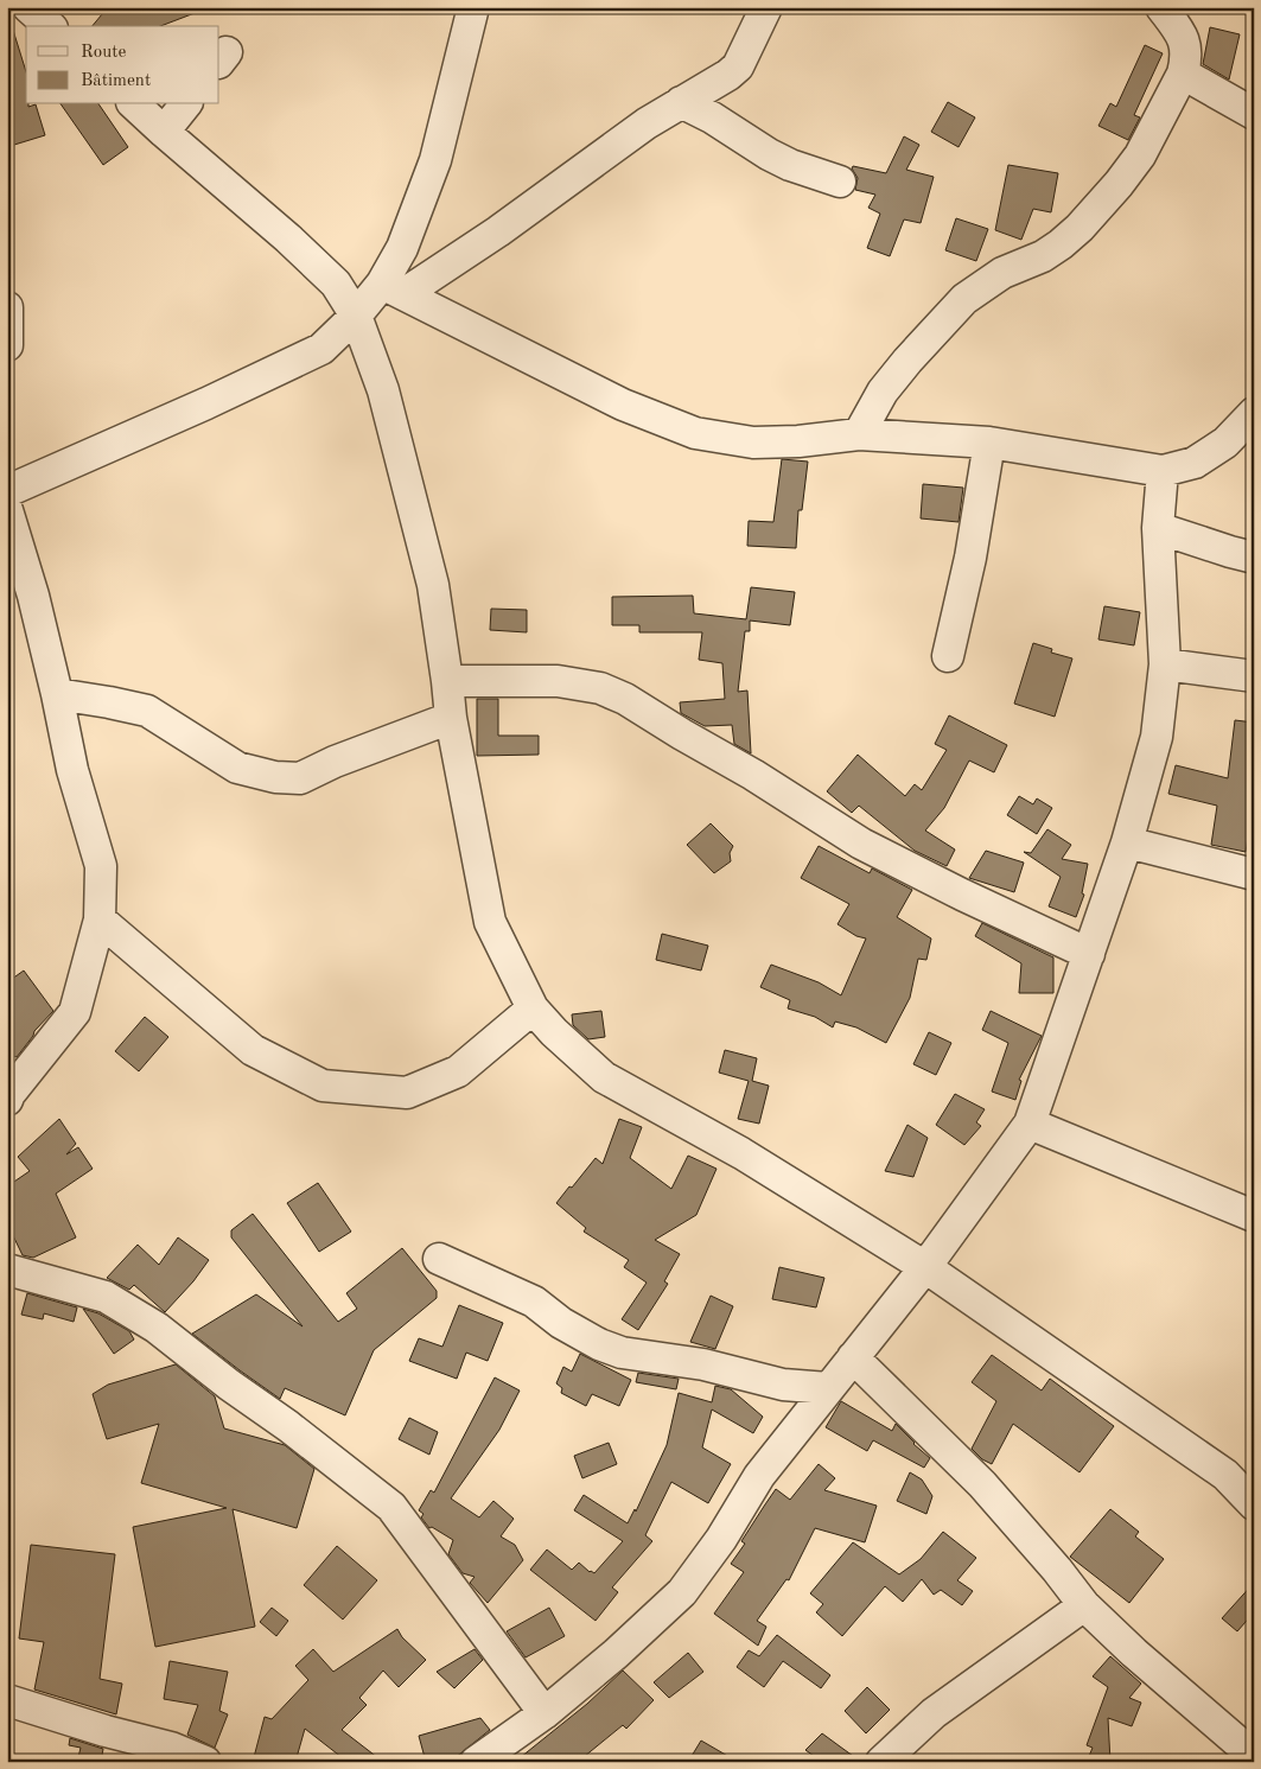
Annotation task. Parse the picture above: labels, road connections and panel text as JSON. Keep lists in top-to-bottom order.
{
  "legend": ["Route", "Bâtiment"]
}
